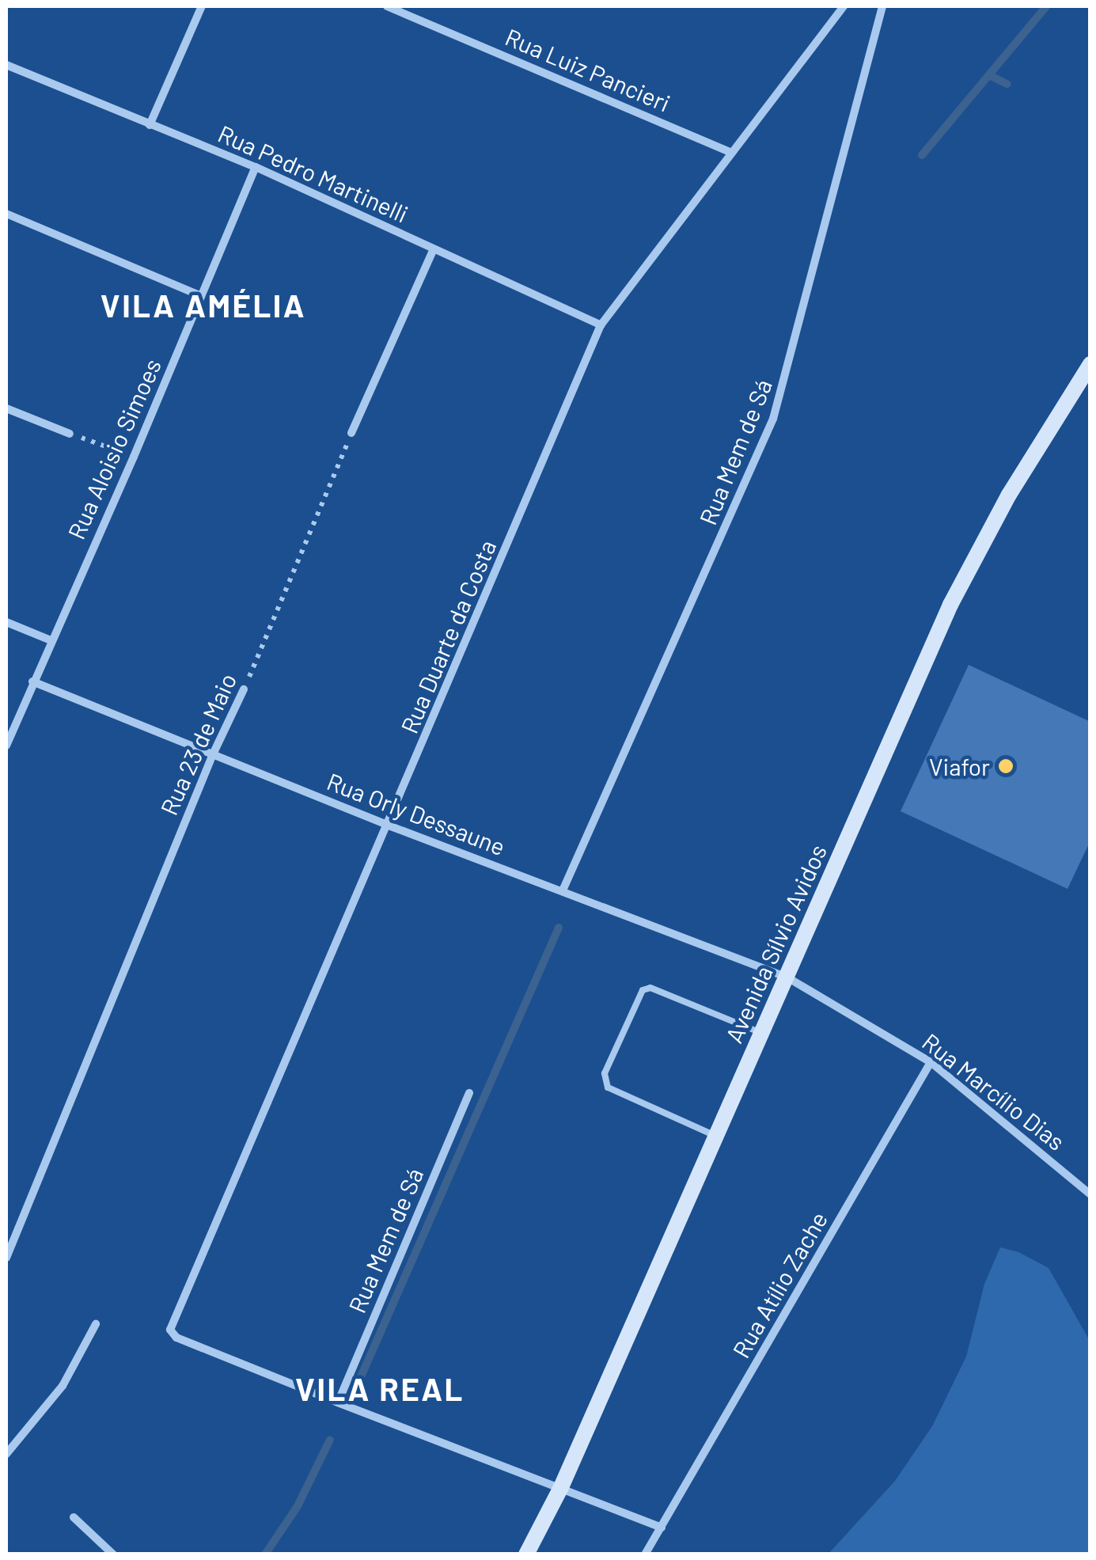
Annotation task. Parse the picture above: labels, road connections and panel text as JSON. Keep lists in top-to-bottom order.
{
  "streets": {
    "main road": ["Avenida Sílvio Avidos"],
    "street": [
      "Rua Luiz Pancieri",
      "Rua Pedro Martinelli",
      "Rua Aloisio Simoes",
      "Rua Mem de Sá",
      "Rua Duarte da Costa",
      "Rua 23 de Maio",
      "Rua Orly Dessaune",
      "Rua Marcílio Dias",
      "Rua Atílio Zache"
    ]
  },
  "crossings": [
    ["Rua Luiz Pancieri", "Rua Duarte da Costa"],
    ["Rua Pedro Martinelli", "Rua Aloisio Simoes"],
    ["Rua Pedro Martinelli", "Rua Duarte da Costa"],
    ["Rua Aloisio Simoes", "Rua Orly Dessaune"],
    ["Rua Mem de Sá", "Rua Duarte da Costa"],
    ["Rua Mem de Sá", "Rua Orly Dessaune"],
    ["Rua Duarte da Costa", "Rua Orly Dessaune"],
    ["Rua 23 de Maio", "Rua Orly Dessaune"],
    ["Rua Orly Dessaune", "Avenida Sílvio Avidos"],
    ["Rua Orly Dessaune", "Rua Marcílio Dias"],
    ["Avenida Sílvio Avidos", "Rua Marcílio Dias"],
    ["Rua Marcílio Dias", "Rua Atílio Zache"]
  ],
  "districts": ["VILA AMÉLIA", "VILA REAL"],
  "places": ["Viafor"]
}
